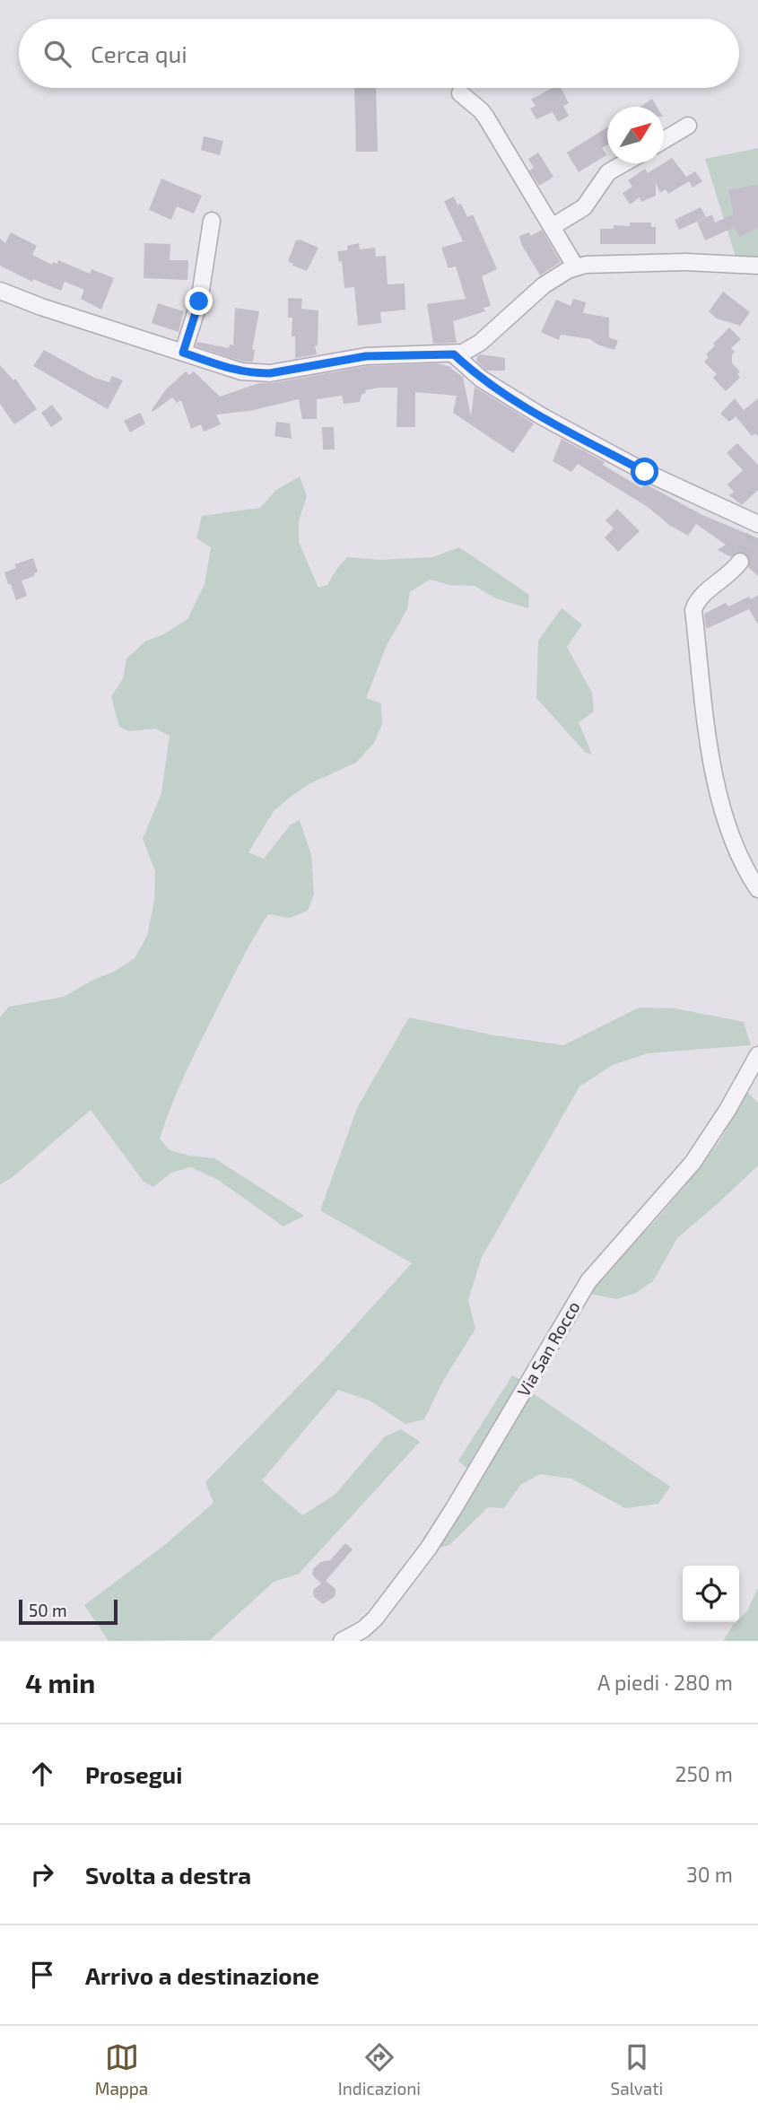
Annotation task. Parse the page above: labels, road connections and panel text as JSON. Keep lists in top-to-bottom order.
{
  "streets": {
    "street": ["Via San Rocco"]
  },
  "scale_bar": "50 m",
  "north": "top right",
  "page": {
    "search": "Cerca qui",
    "scale": "50 m",
    "heading": ["4 min", "A piedi · 280 m"],
    "list": [
      ["Prosegui", "250 m"],
      ["Svolta a destra", "30 m"],
      "Arrivo a destinazione"
    ],
    "nav": ["Mappa", "Indicazioni", "Salvati"]
  }
}
